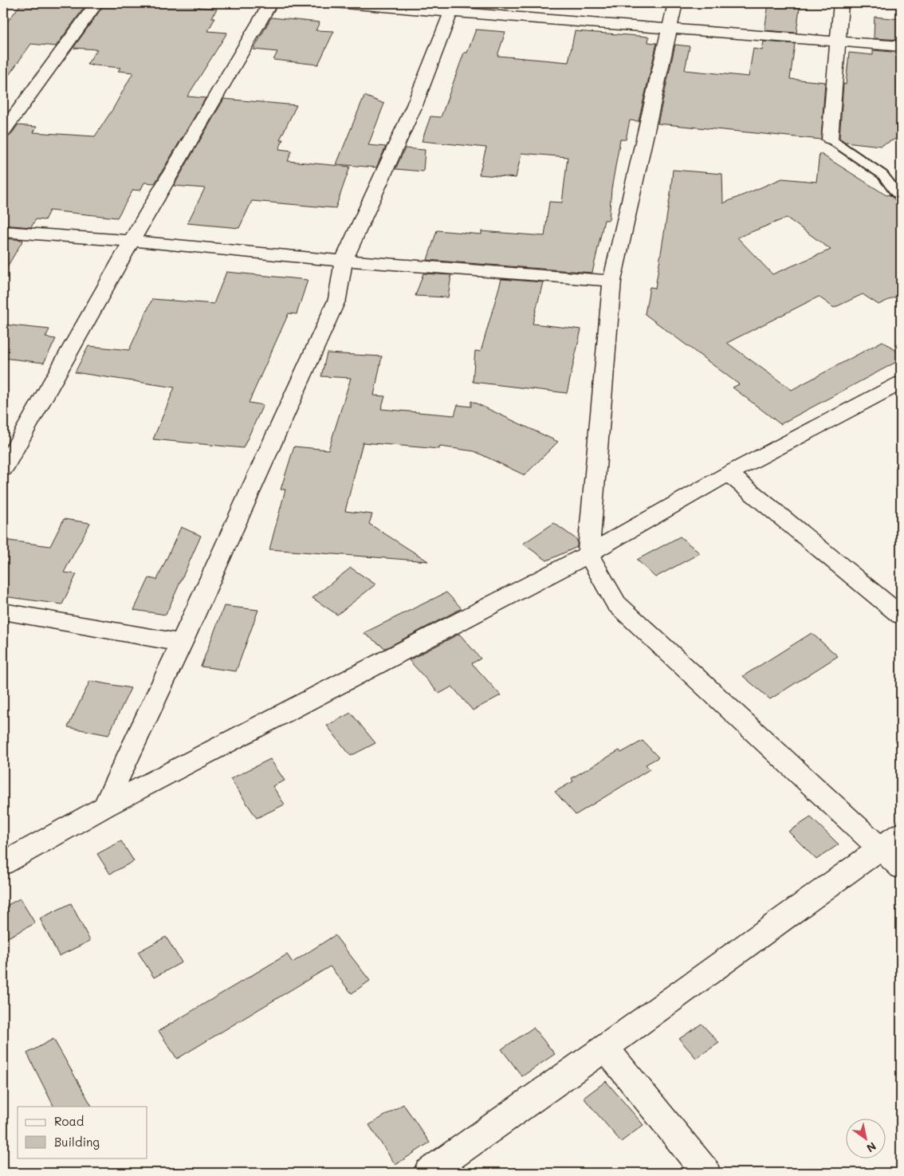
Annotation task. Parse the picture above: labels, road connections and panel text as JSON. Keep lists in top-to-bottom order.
{
  "legend": ["Road", "Building"],
  "north": "bottom right"
}
